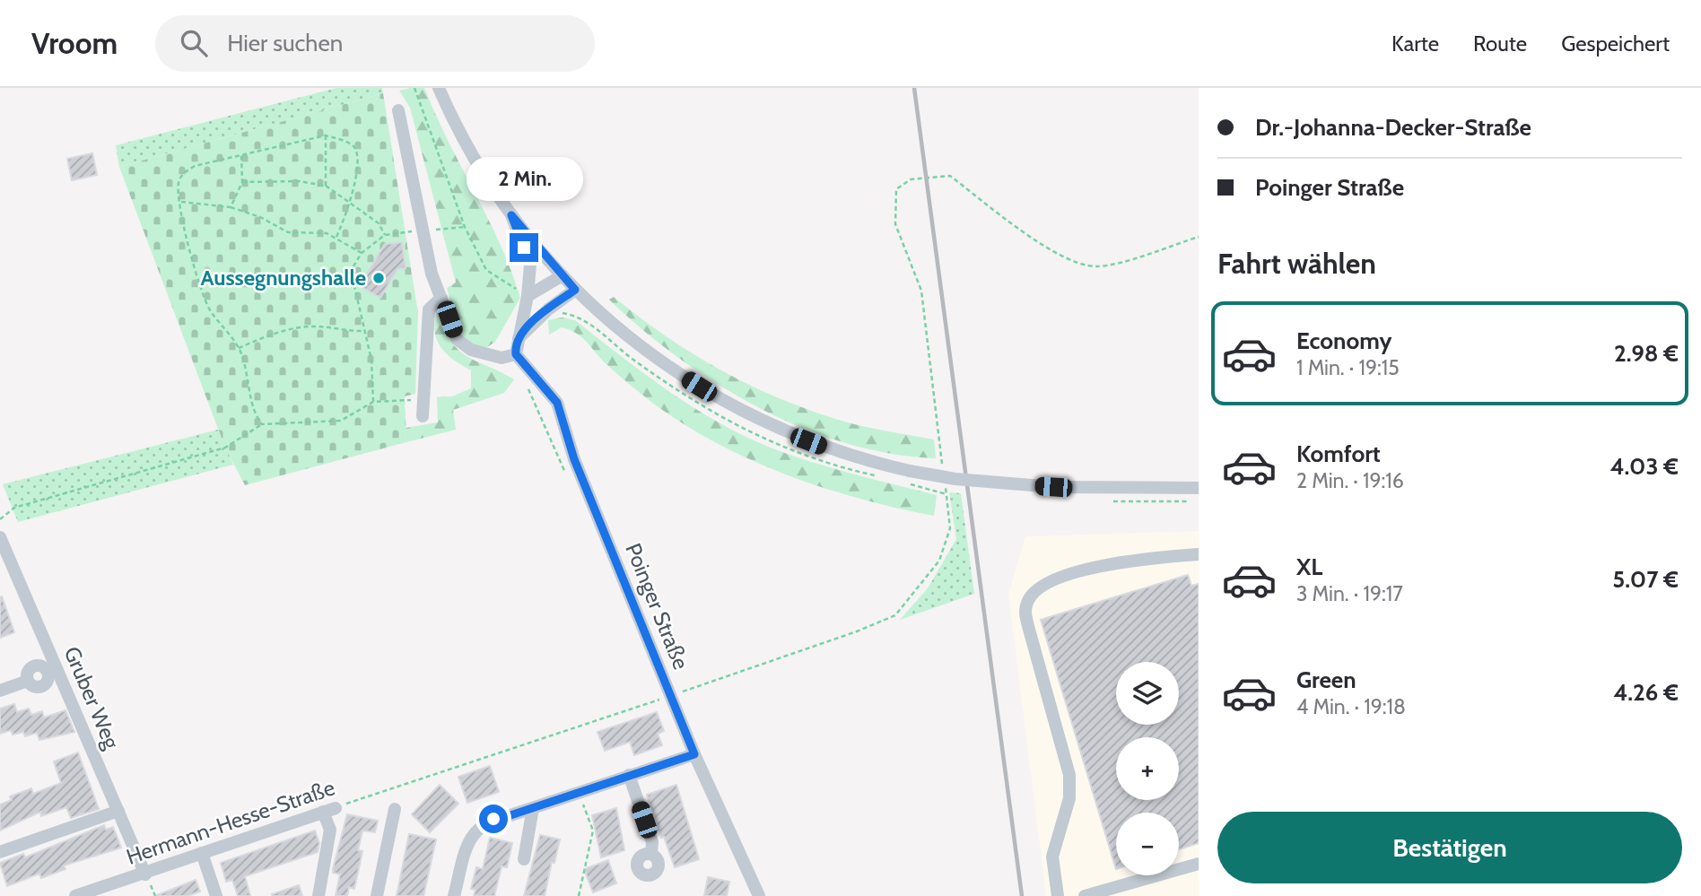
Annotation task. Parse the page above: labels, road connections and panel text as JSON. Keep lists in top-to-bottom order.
{
  "streets": {
    "street": ["Poinger Straße", "Gruber Weg", "Hermann-Hesse-Straße"]
  },
  "crossings": [
    ["Poinger Straße", "Hermann-Hesse-Straße"],
    ["Gruber Weg", "Hermann-Hesse-Straße"]
  ],
  "places": ["Aussegnungshalle"],
  "page": {
    "header": "Vroom",
    "search": "Hier suchen",
    "nav": ["Karte", "Route", "Gespeichert"],
    "banner": ["Dr.-Johanna-Decker-Straße", "Poinger Straße"],
    "bubble": "2 Min.",
    "heading": "Fahrt wählen",
    "list": [
      {
        "name": "Economy",
        "note": "1 Min. · 19:15",
        "value": "2.98 €"
      },
      {
        "name": "Komfort",
        "note": "2 Min. · 19:16",
        "value": "4.03 €"
      },
      {
        "name": "XL",
        "note": "3 Min. · 19:17",
        "value": "5.07 €"
      },
      {
        "name": "Green",
        "note": "4 Min. · 19:18",
        "value": "4.26 €"
      }
    ],
    "map_buttons": ["+", "−"],
    "buttons": "Bestätigen"
  }
}
